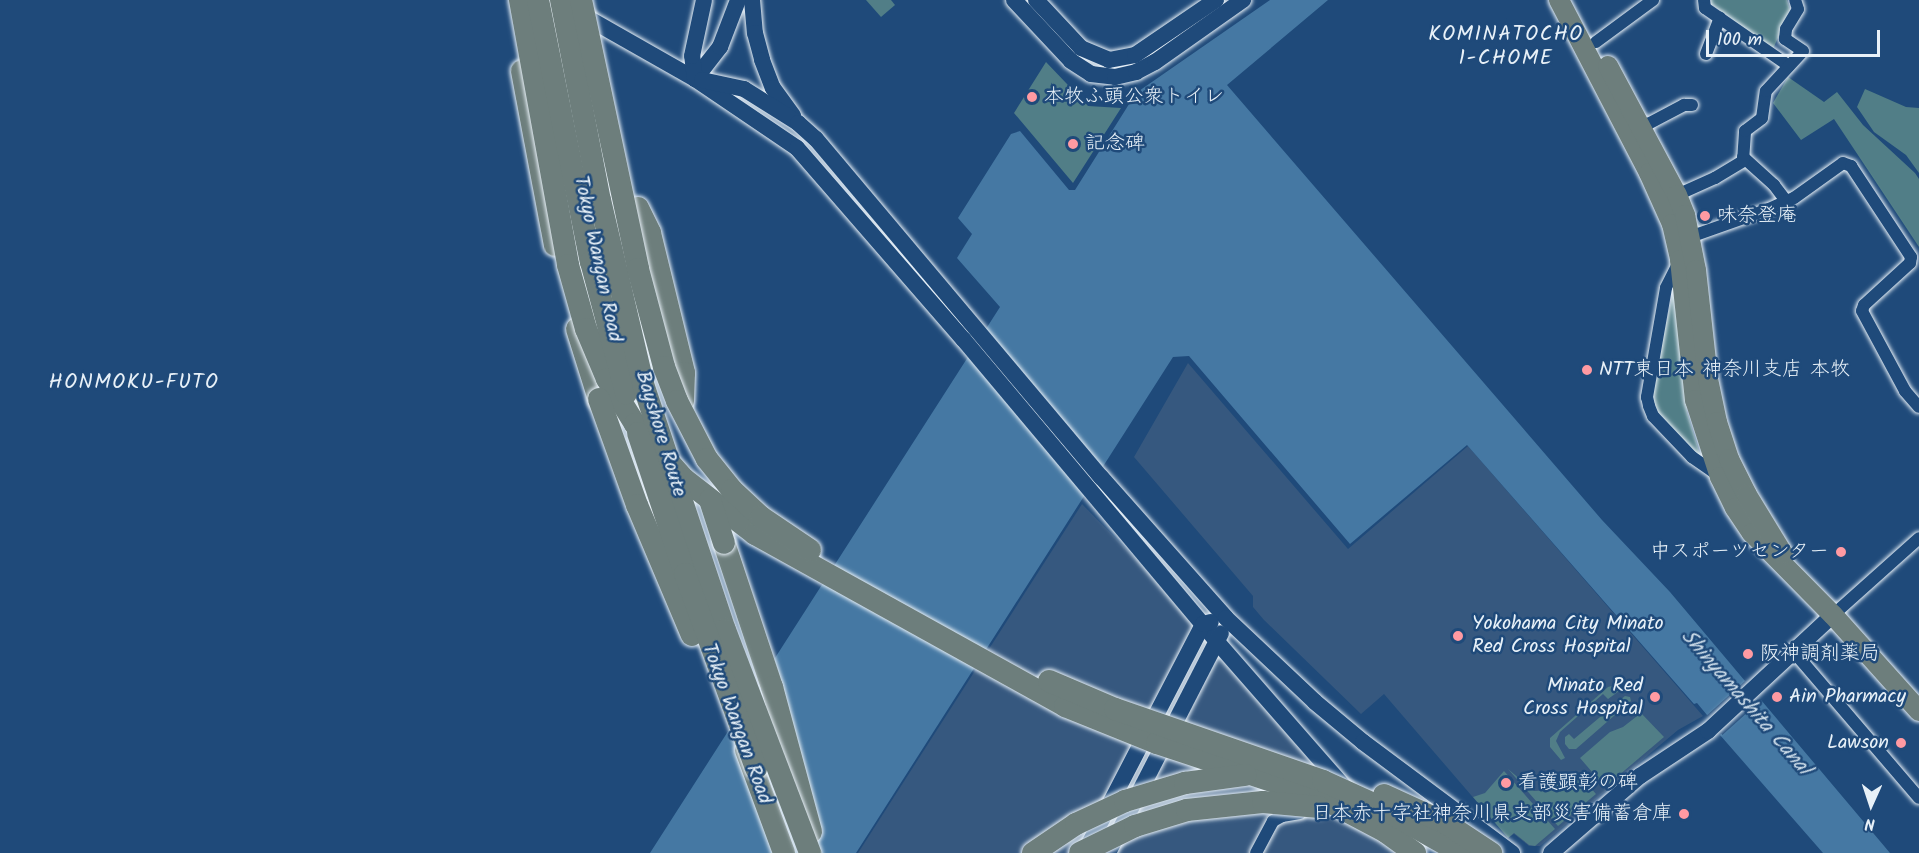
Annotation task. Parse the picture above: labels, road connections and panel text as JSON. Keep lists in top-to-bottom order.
{
  "streets": {
    "highway": ["Tokyo Wangan Road", "Bayshore Route"]
  },
  "crossings": [
    ["Tokyo Wangan Road", "Bayshore Route"]
  ],
  "districts": ["KOMINATOCHO 1-CHOME", "HONMOKU-FUTO"],
  "water": ["Shinyamashita Canal"],
  "places": [
    "本牧ふ頭公衆トイレ",
    "記念碑",
    "味奈登庵",
    "NTT東日本 神奈川支店 本牧",
    "中スポーツセンター",
    "Yokohama City Minato Red Cross Hospital",
    "阪神調剤薬局",
    "Minato Red Cross Hospital",
    "Ain Pharmacy",
    "Lawson",
    "看護顕彰の碑",
    "日本赤十字社神奈川県支部災害備蓄倉庫"
  ],
  "scale_bar": "100 m",
  "north": "bottom"
}
